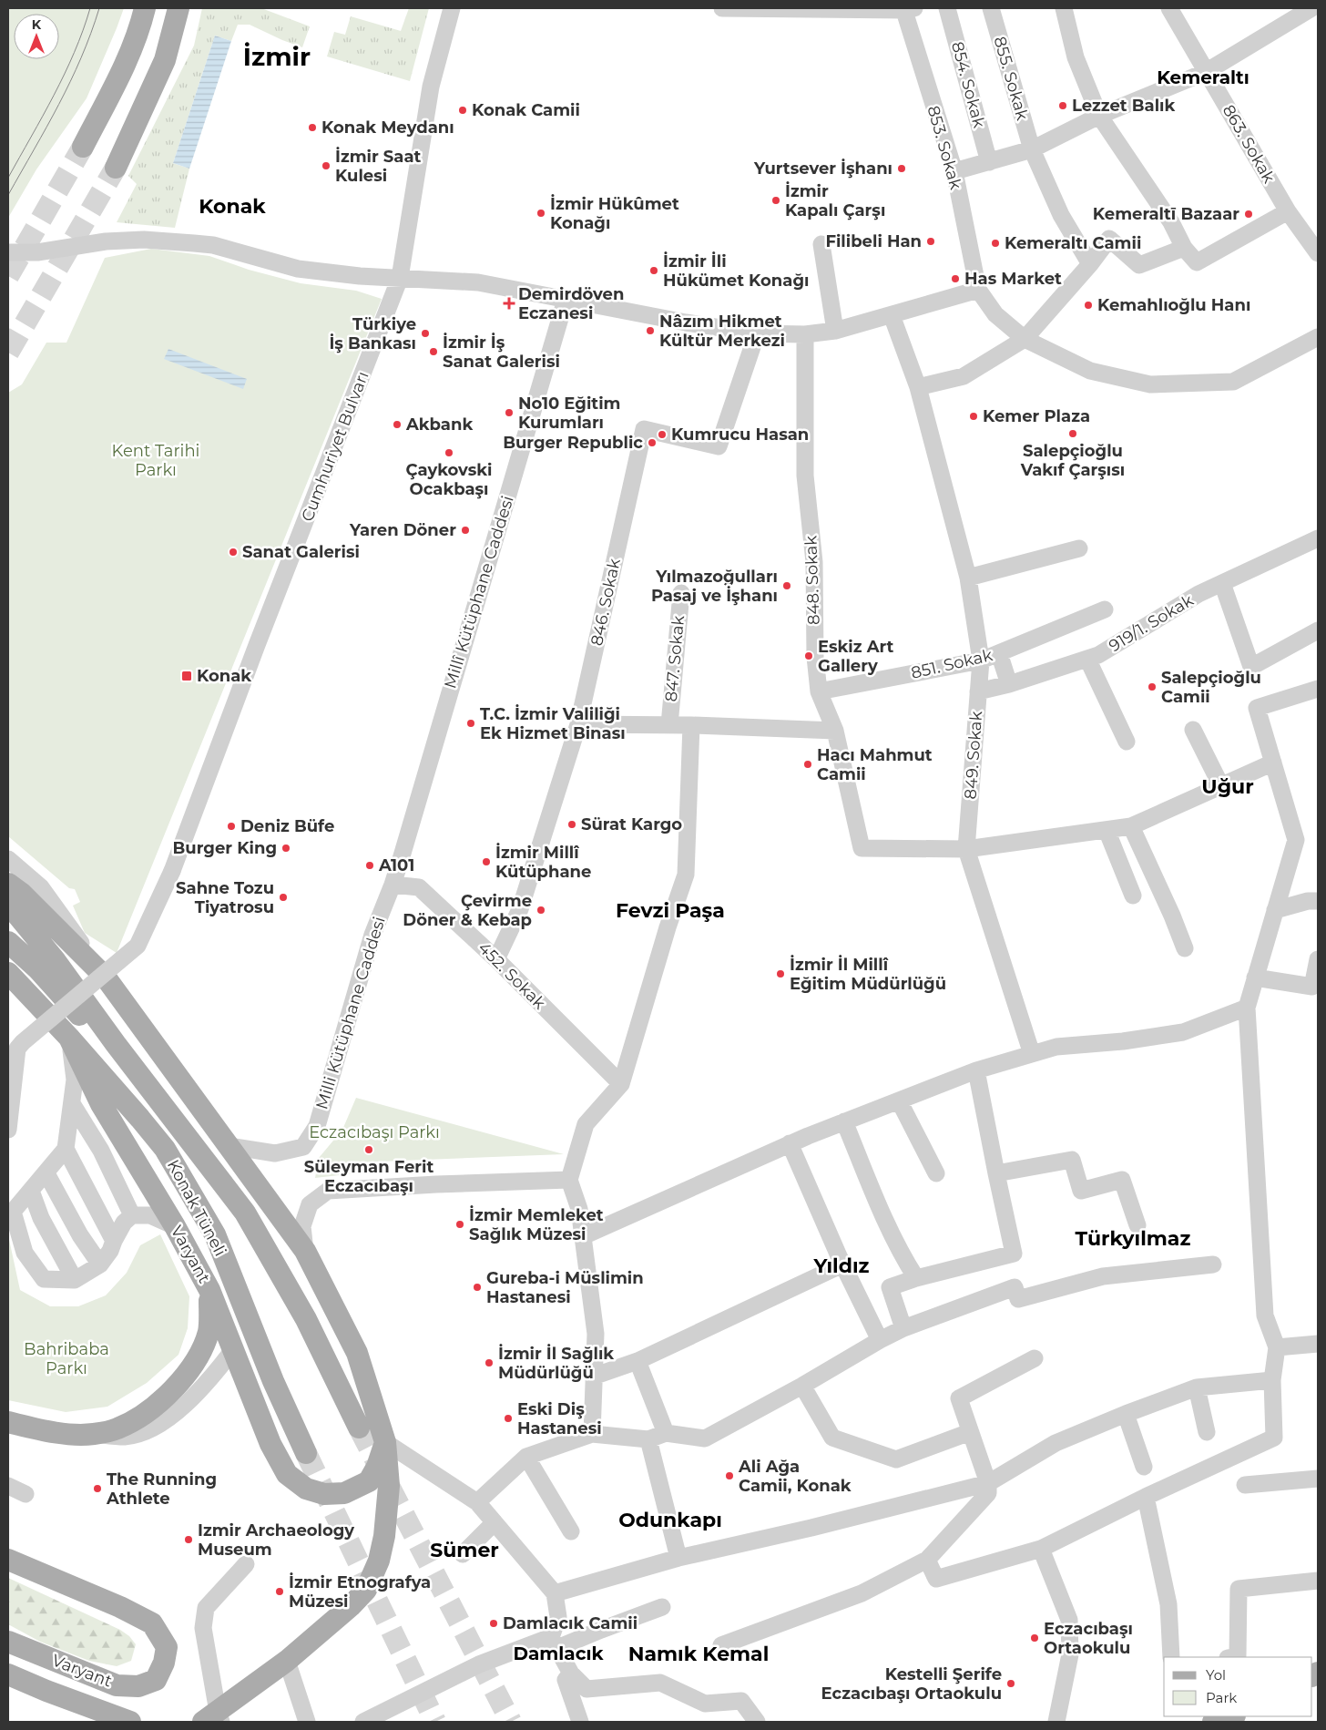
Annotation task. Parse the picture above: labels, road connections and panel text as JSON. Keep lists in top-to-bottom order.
{
  "streets": {
    "main road": ["Konak Tüneli", "Varyant"],
    "street": [
      "855. Sokak",
      "854. Sokak",
      "863. Sokak",
      "853. Sokak",
      "Cumhuriyet Bulvarı",
      "848. Sokak",
      "Millî Kütüphane Caddesi",
      "846. Sokak",
      "919/1. Sokak",
      "847. Sokak",
      "851. Sokak",
      "849. Sokak",
      "452. Sokak",
      "Milli Kütüphane Caddesi"
    ]
  },
  "crossings": [
    ["848. Sokak", "851. Sokak"],
    ["848. Sokak", "849. Sokak"],
    ["Millî Kütüphane Caddesi", "452. Sokak"],
    ["Millî Kütüphane Caddesi", "Milli Kütüphane Caddesi"],
    ["846. Sokak", "452. Sokak"],
    ["919/1. Sokak", "849. Sokak"],
    ["851. Sokak", "849. Sokak"],
    ["452. Sokak", "Milli Kütüphane Caddesi"],
    ["Konak Tüneli", "Varyant"]
  ],
  "districts": [
    "İzmir",
    "Kemeraltı",
    "Konak",
    "Uğur",
    "Fevzi Paşa",
    "Türkyılmaz",
    "Yıldız",
    "Odunkapı",
    "Sümer",
    "Damlacık",
    "Namık Kemal"
  ],
  "parks": ["Kent Tarihi Parkı", "Eczacıbaşı Parkı", "Bahribaba Parkı"],
  "places": {
    "other": [
      "Lezzet Balık",
      "Konak Camii",
      "Konak Meydanı",
      "İzmir Saat Kulesi",
      "Yurtsever İşhanı",
      "İzmir Kapalı Çarşı",
      "İzmir Hükûmet Konağı",
      "Kemeraltī Bazaar",
      "Filibeli Han",
      "Kemeraltı Camii",
      "İzmir İli Hükümet Konağı",
      "Has Market",
      "Kemahlıoğlu Hanı",
      "Nâzım Hikmet Kültür Merkezi",
      "Türkiye İş Bankası",
      "İzmir İş Sanat Galerisi",
      "No10 Eğitim Kurumları",
      "Kemer Plaza",
      "Akbank",
      "Salepçioğlu Vakıf Çarşısı",
      "Kumrucu Hasan",
      "Burger Republic",
      "Çaykovski Ocakbaşı",
      "Yaren Döner",
      "Sanat Galerisi",
      "Yılmazoğulları Pasaj ve İşhanı",
      "Eskiz Art Gallery",
      "Salepçioğlu Camii",
      "T.C. İzmir Valiliği Ek Hizmet Binası",
      "Hacı Mahmut Camii",
      "Sürat Kargo",
      "Deniz Büfe",
      "Burger King",
      "İzmir Millî Kütüphane",
      "A101",
      "Sahne Tozu Tiyatrosu",
      "Çevirme Döner & Kebap",
      "İzmir İl Millî Eğitim Müdürlüğü",
      "Süleyman Ferit Eczacıbaşı",
      "İzmir Memleket Sağlık Müzesi",
      "Gureba-i Müslimin Hastanesi",
      "İzmir İl Sağlık Müdürlüğü",
      "Eski Diş Hastanesi",
      "Ali Ağa Camii, Konak",
      "The Running Athlete",
      "Izmir Archaeology Museum",
      "İzmir Etnografya Müzesi",
      "Damlacık Camii",
      "Eczacıbaşı Ortaokulu",
      "Kestelli Şerife Eczacıbaşı Ortaokulu"
    ],
    "health": ["Demirdöven Eczanesi"],
    "transit": ["Konak"]
  },
  "legend": ["Yol", "Park"],
  "north": "top"
}
